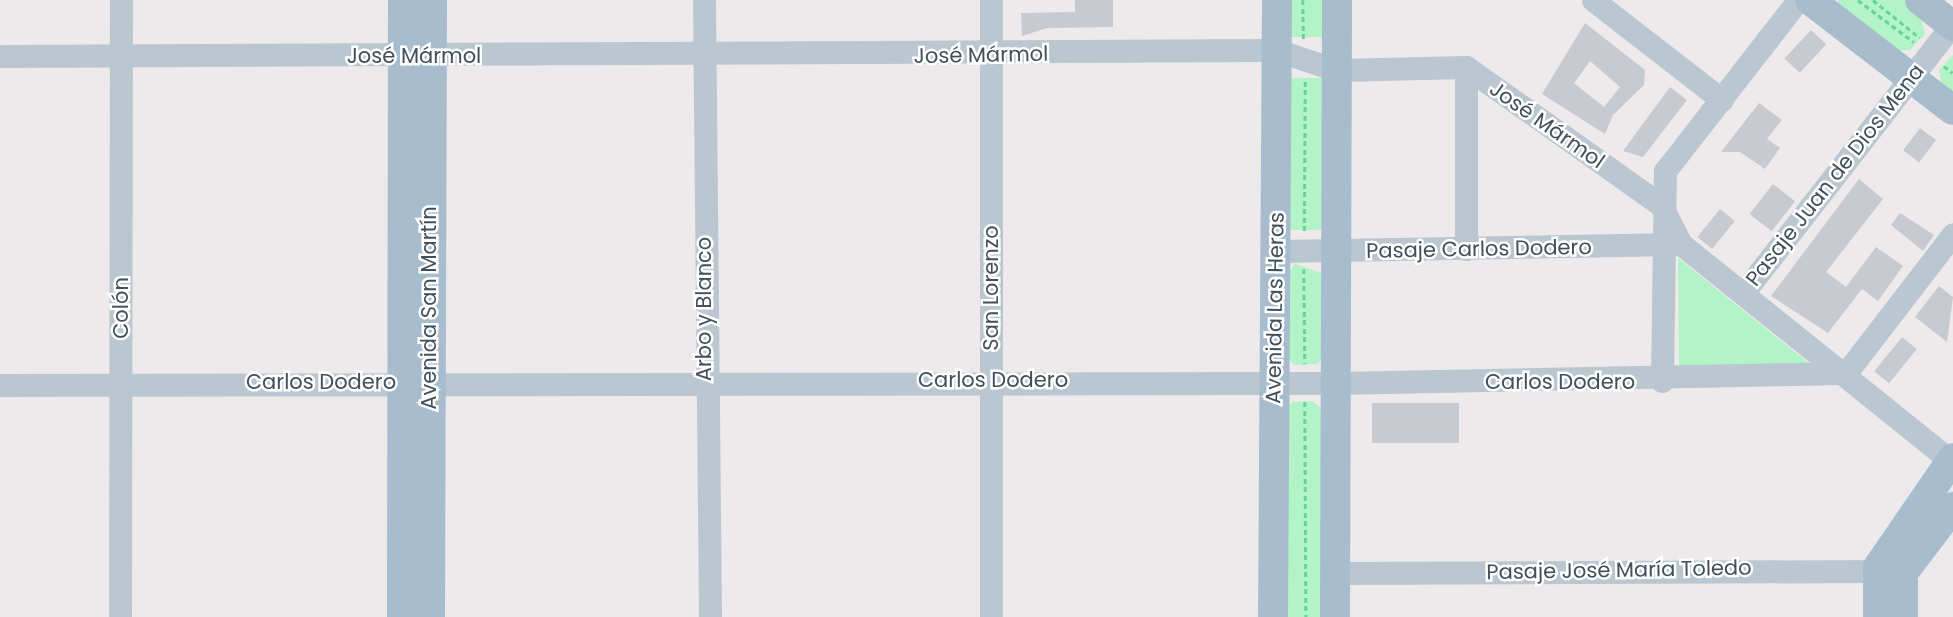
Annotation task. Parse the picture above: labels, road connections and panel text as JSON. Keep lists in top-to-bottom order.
{
  "streets": {
    "main road": ["Avenida San Martín", "Avenida Las Heras"],
    "street": [
      "José Mármol",
      "Pasaje Juan de Dios Mena",
      "Pasaje Carlos Dodero",
      "San Lorenzo",
      "Colón",
      "Arbo y Blanco",
      "Carlos Dodero",
      "Pasaje José María Toledo"
    ]
  },
  "crossings": [
    ["José Mármol", "San Lorenzo"],
    ["José Mármol", "Colón"],
    ["José Mármol", "Avenida San Martín"],
    ["José Mármol", "Avenida Las Heras"],
    ["José Mármol", "Arbo y Blanco"],
    ["Pasaje Carlos Dodero", "Avenida Las Heras"],
    ["San Lorenzo", "Carlos Dodero"],
    ["Colón", "Carlos Dodero"],
    ["Avenida San Martín", "Carlos Dodero"],
    ["Avenida Las Heras", "Carlos Dodero"],
    ["Arbo y Blanco", "Carlos Dodero"]
  ]
}
